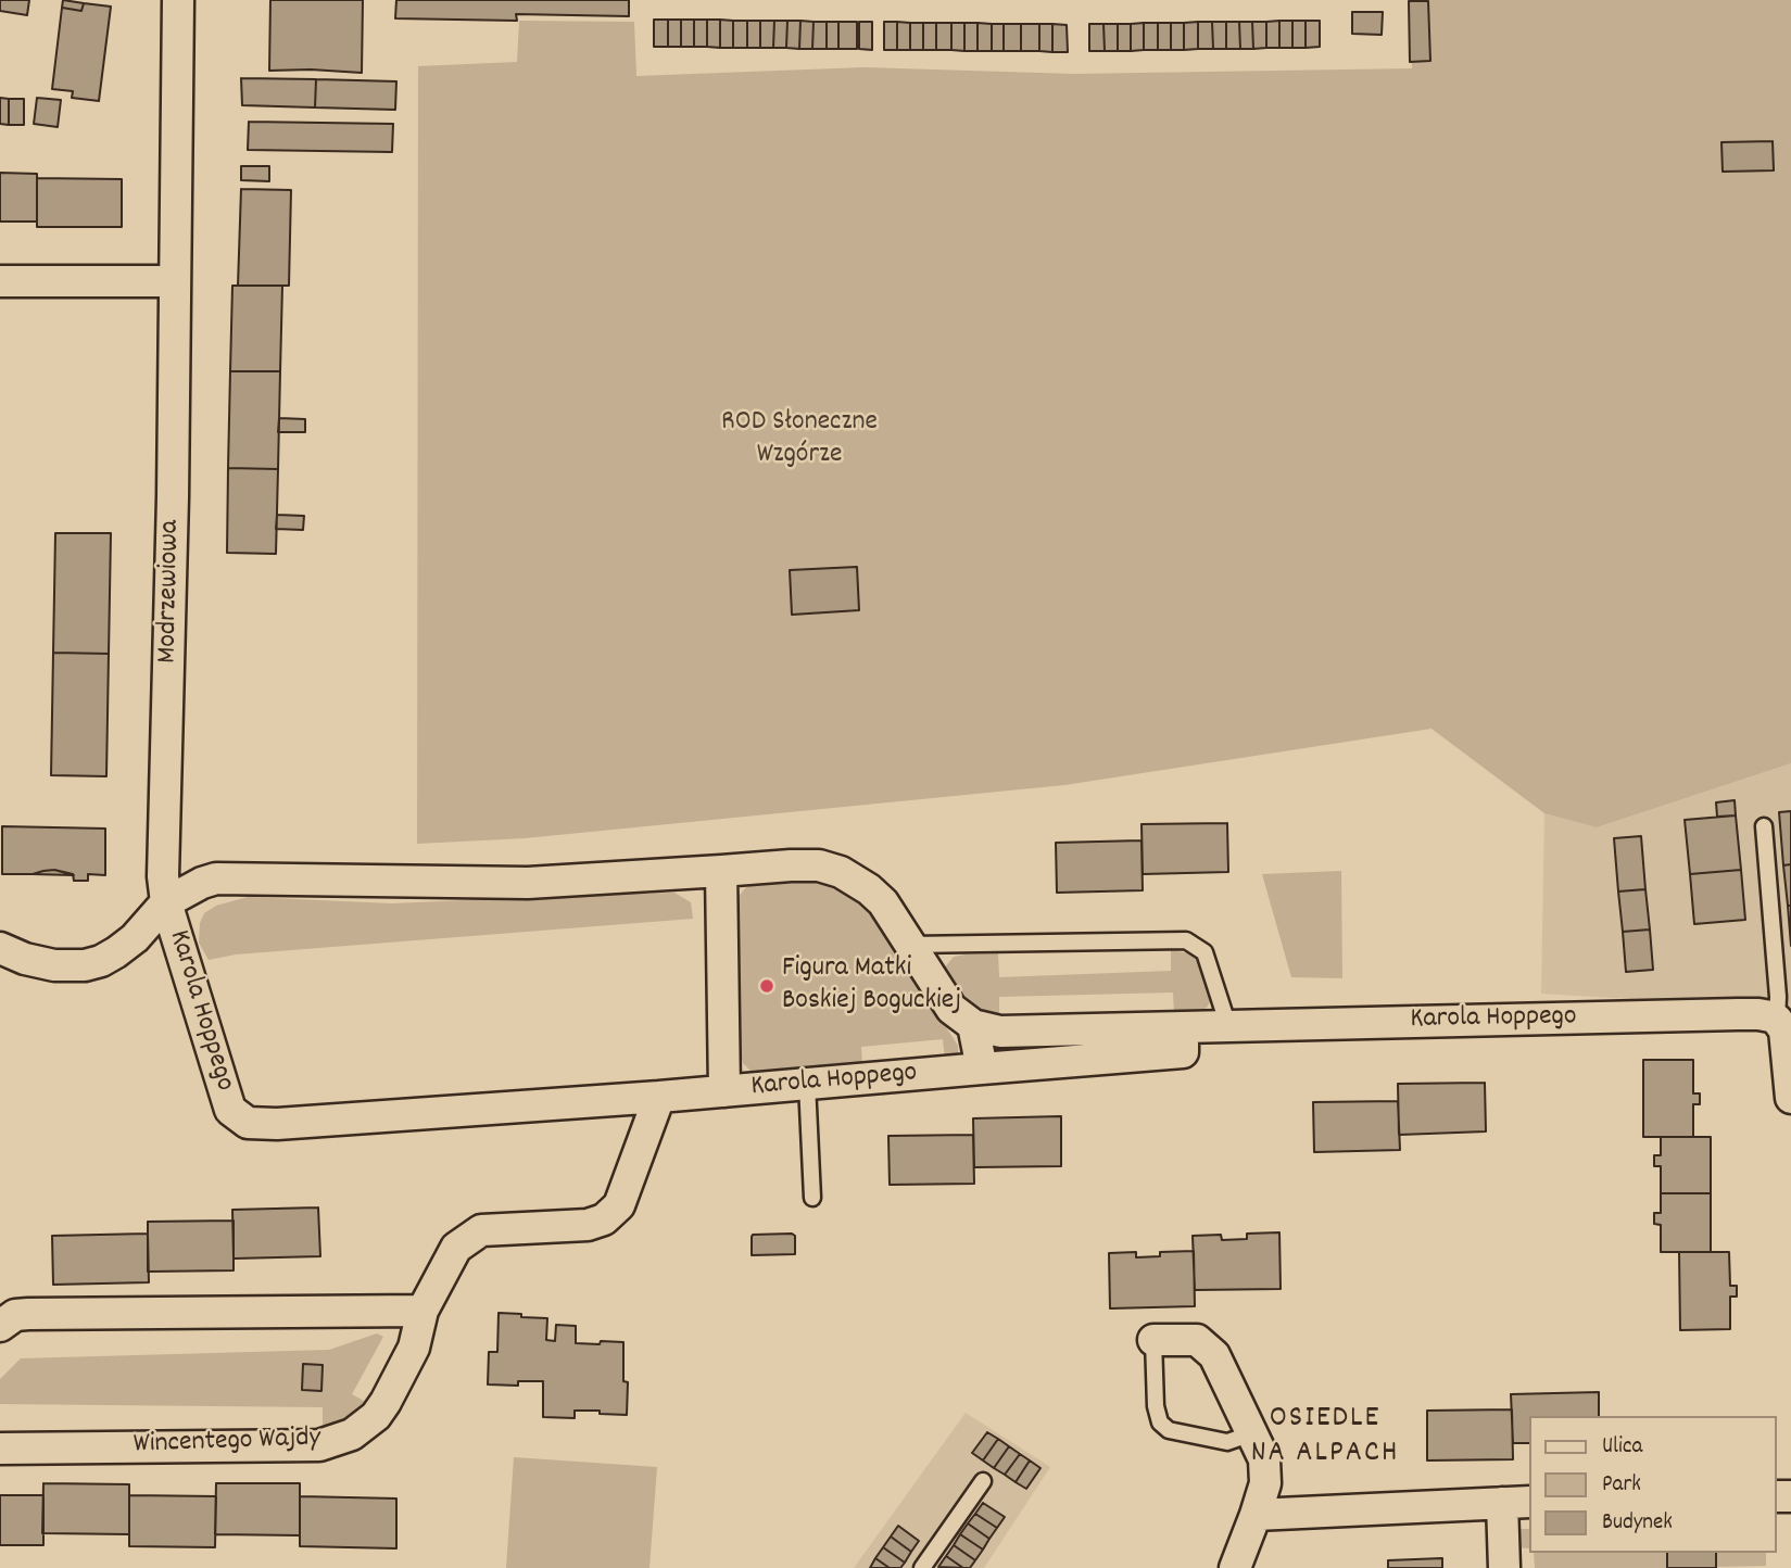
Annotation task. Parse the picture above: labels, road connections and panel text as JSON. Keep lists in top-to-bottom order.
{
  "streets": {
    "street": ["Modrzewiowa", "Karola Hoppego", "Wincentego Wajdy"]
  },
  "crossings": [
    ["Modrzewiowa", "Karola Hoppego"],
    ["Karola Hoppego", "Wincentego Wajdy"]
  ],
  "districts": ["OSIEDLE NA ALPACH"],
  "parks": ["ROD Słoneczne Wzgórze"],
  "places": ["Figura Matki Boskiej Boguckiej"],
  "legend": ["Ulica", "Park", "Budynek"]
}
